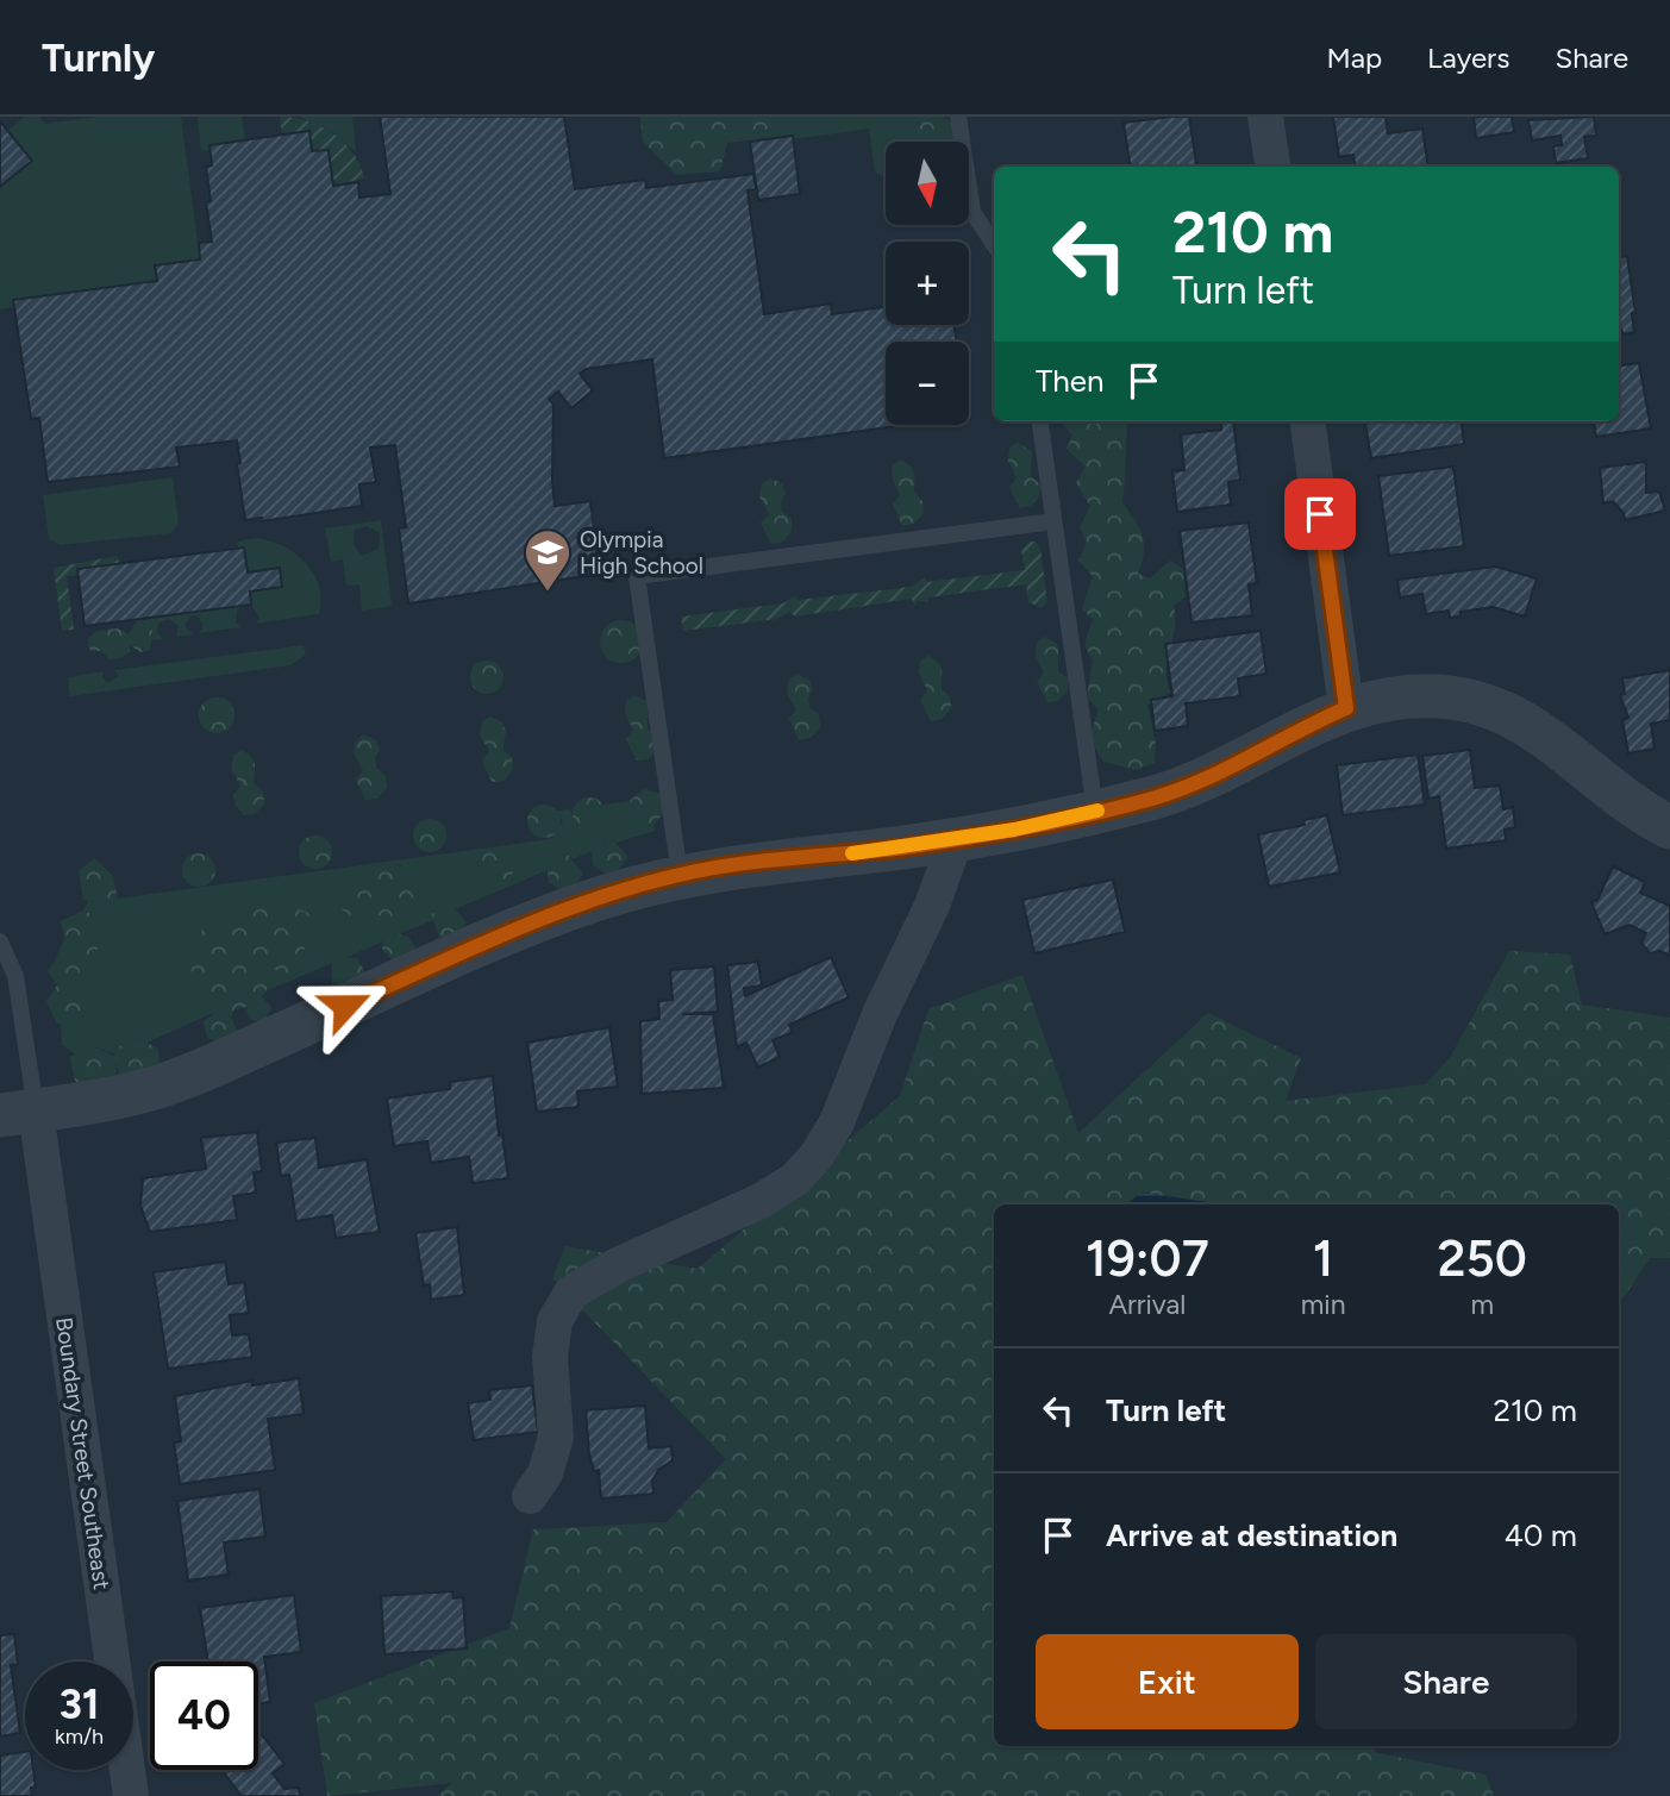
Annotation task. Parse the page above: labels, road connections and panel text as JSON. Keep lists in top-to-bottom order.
{
  "streets": {
    "street": ["Boundary Street Southeast"]
  },
  "places": {
    "school or university": ["Olympia High School"]
  },
  "north": "bottom",
  "page": {
    "header": "Turnly",
    "nav": ["Map", "Layers", "Share"],
    "map_buttons": ["+", "−"],
    "turn": ["210 m", "Turn left"],
    "then": "Then",
    "eta": [
      "19:07",
      "Arrival",
      "1",
      "min",
      "250",
      "m"
    ],
    "list": [
      {
        "name": "Turn left",
        "value": "210 m"
      },
      {
        "name": "Arrive at destination",
        "value": "40 m"
      }
    ],
    "buttons": ["Exit", "Share"],
    "speed": "31 km/h",
    "limit": "40"
  }
}
